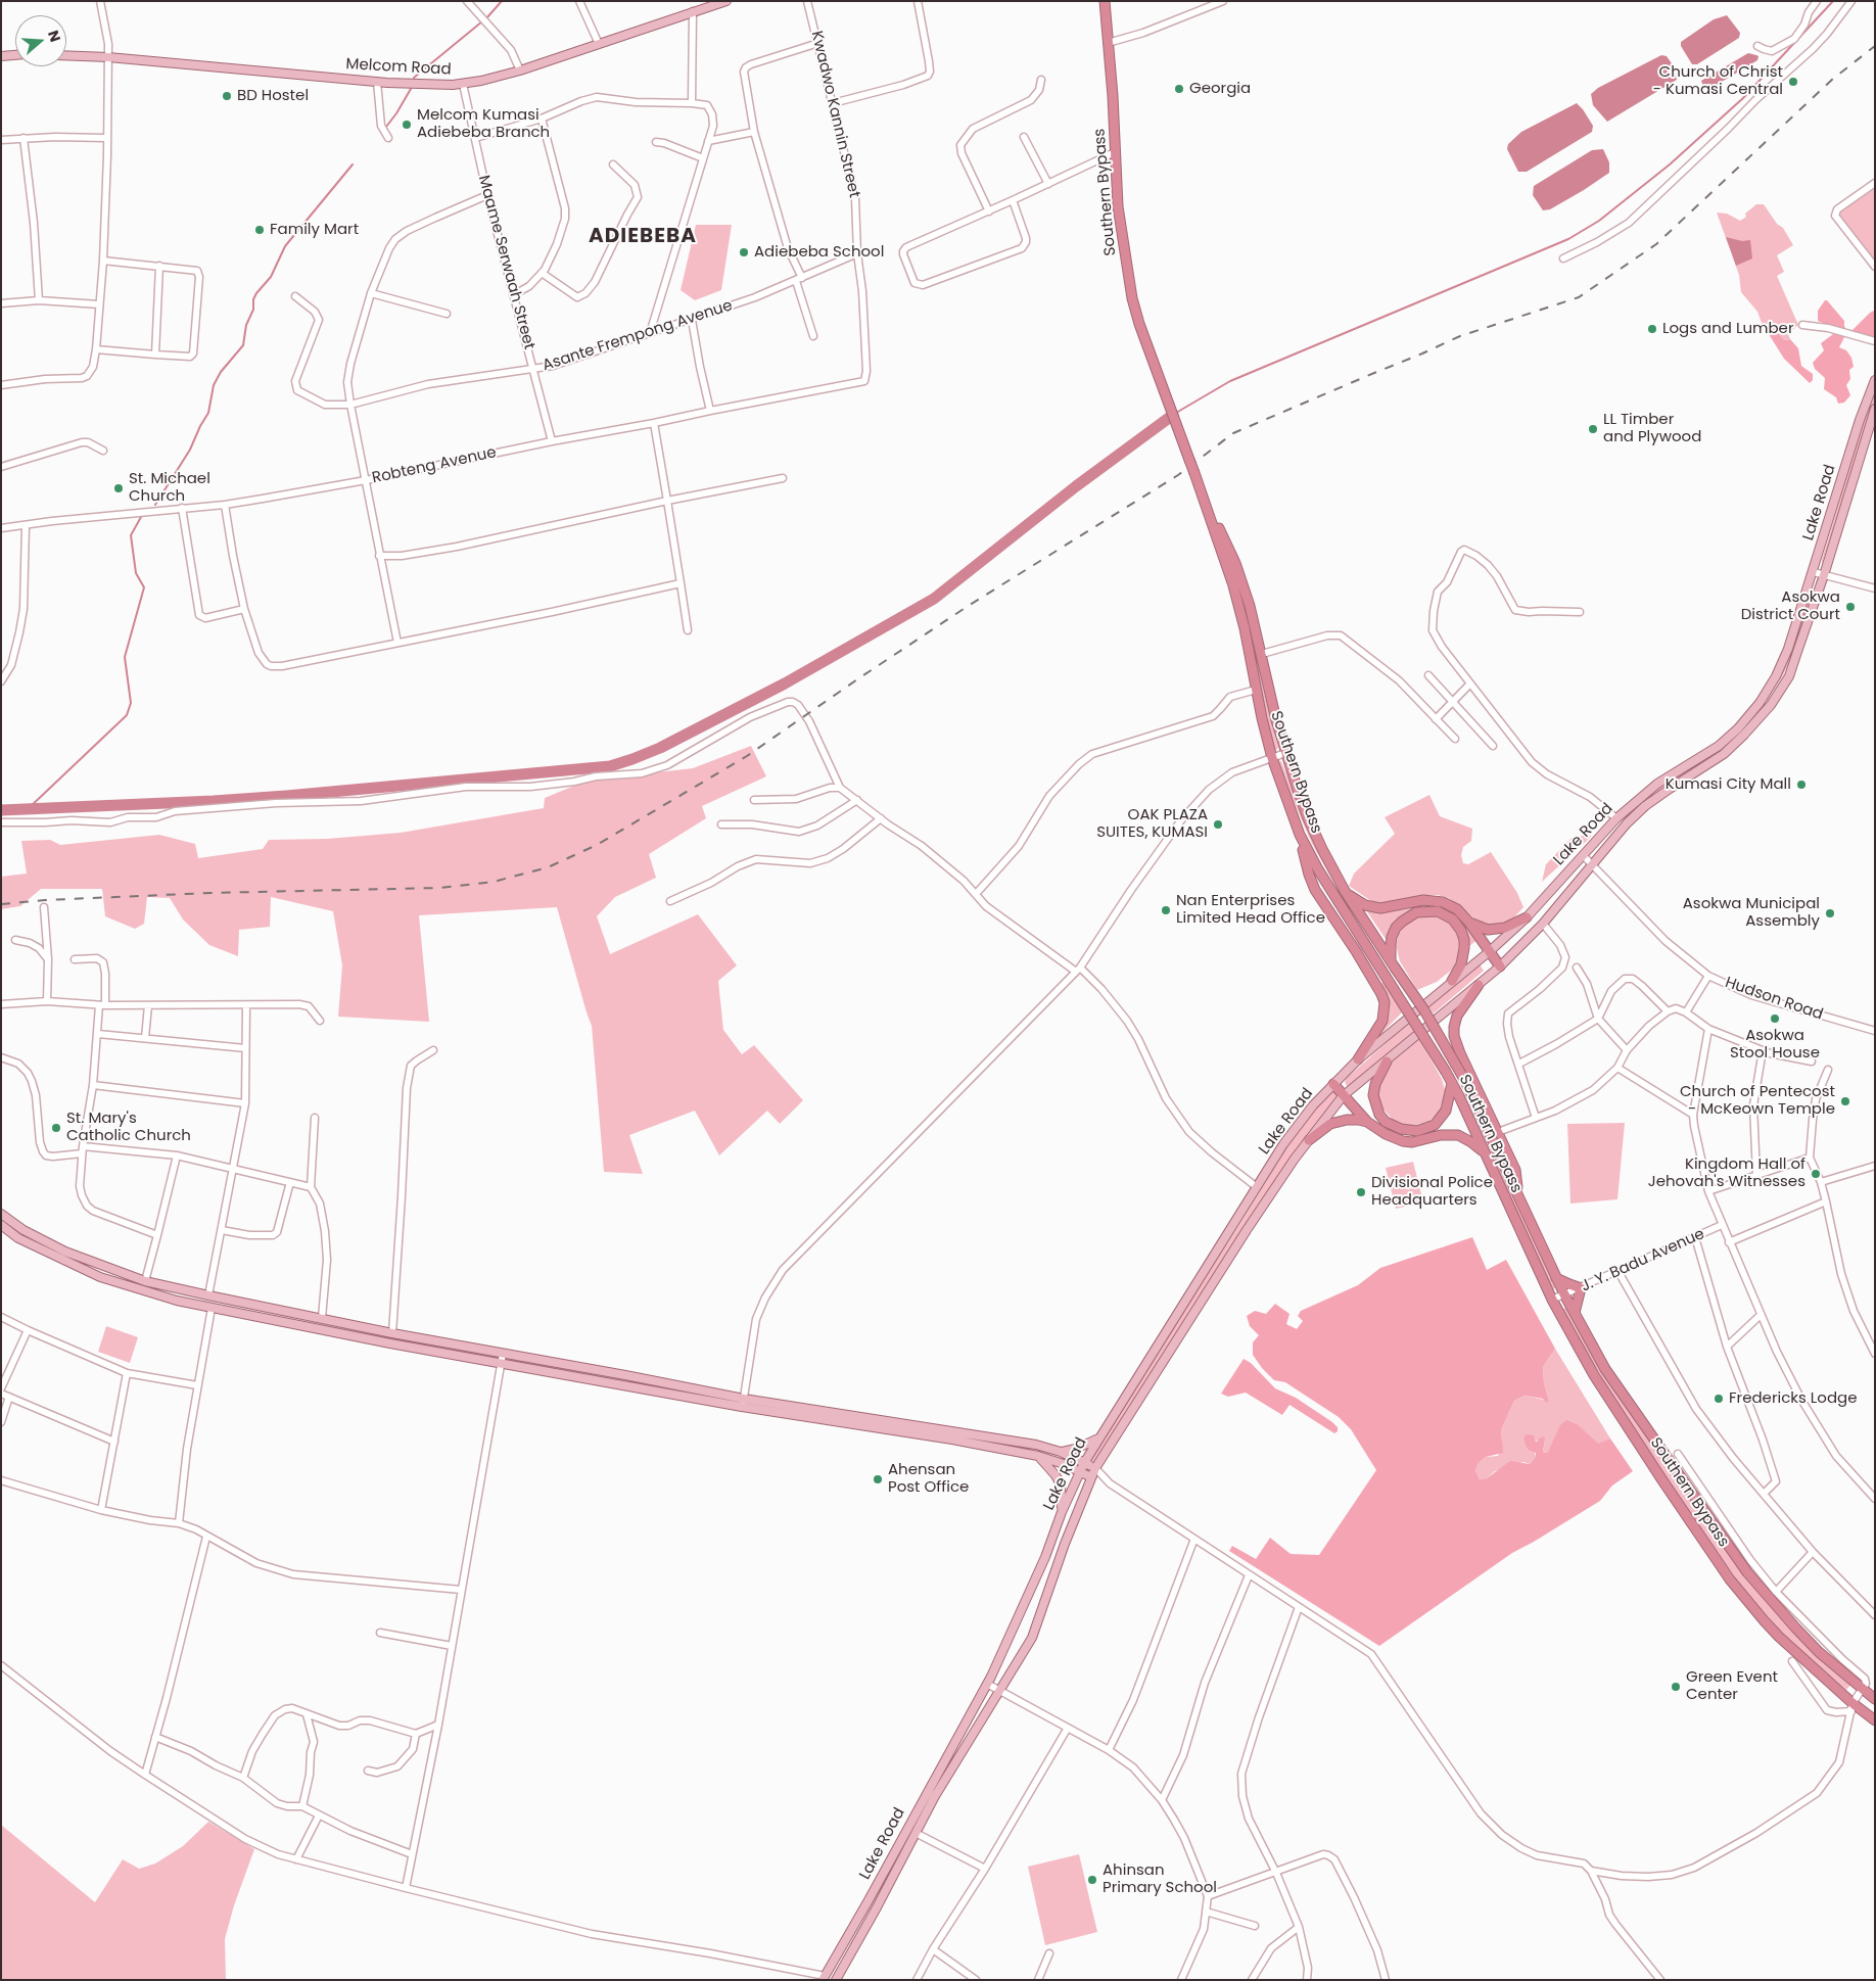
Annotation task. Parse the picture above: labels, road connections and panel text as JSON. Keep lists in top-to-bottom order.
{
  "streets": {
    "highway": ["Southern Bypass"],
    "main road": ["Melcom Road", "Lake Road"],
    "street": [
      "Kwadwo Kannin Street",
      "Maame Serwaah Street",
      "Asante Frempong Avenue",
      "Robteng Avenue",
      "Hudson Road",
      "J. Y. Badu Avenue"
    ]
  },
  "crossings": [
    ["Melcom Road", "Maame Serwaah Street"],
    ["Kwadwo Kannin Street", "Asante Frempong Avenue"],
    ["Kwadwo Kannin Street", "Robteng Avenue"],
    ["Southern Bypass", "J. Y. Badu Avenue"],
    ["Maame Serwaah Street", "Asante Frempong Avenue"],
    ["Maame Serwaah Street", "Robteng Avenue"],
    ["Lake Road", "Hudson Road"]
  ],
  "districts": ["ADIEBEBA"],
  "places": [
    "Church of Christ - Kumasi Central",
    "Georgia",
    "BD Hostel",
    "Melcom Kumasi Adiebeba Branch",
    "Family Mart",
    "Adiebeba School",
    "Logs and Lumber",
    "LL Timber and Plywood",
    "St. Michael Church",
    "Asokwa District Court",
    "Kumasi City Mall",
    "OAK PLAZA SUITES, KUMASI",
    "Nan Enterprises Limited Head Office",
    "Asokwa Municipal Assembly",
    "Asokwa Stool House",
    "Church of Pentecost - McKeown Temple",
    "St. Mary's Catholic Church",
    "Kingdom Hall of Jehovah's Witnesses",
    "Divisional Police Headquarters",
    "Fredericks Lodge",
    "Ahensan Post Office",
    "Green Event Center",
    "Ahinsan Primary School"
  ],
  "north": "right"
}
